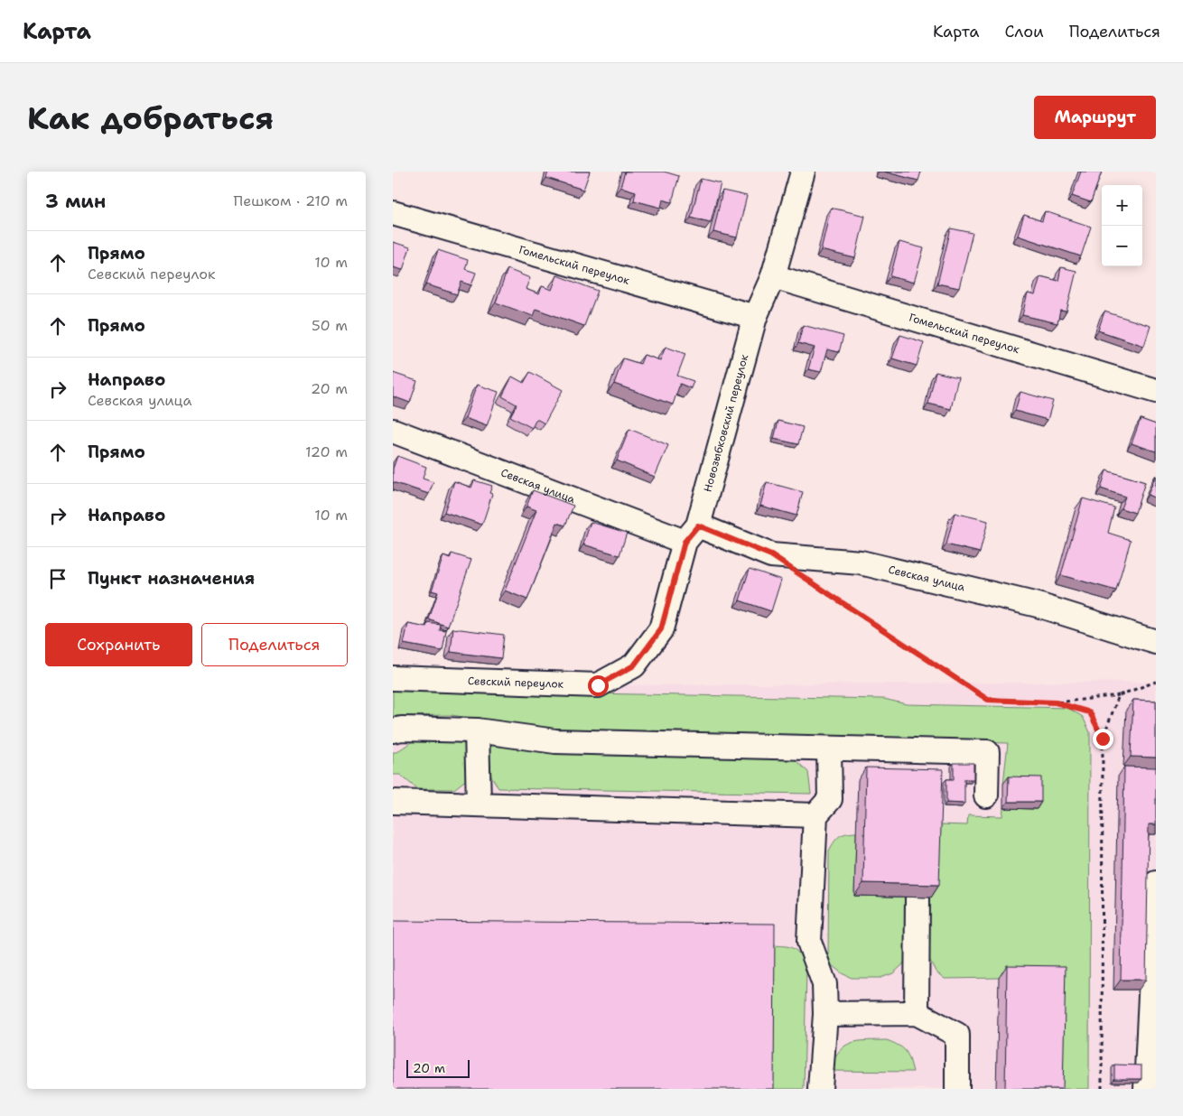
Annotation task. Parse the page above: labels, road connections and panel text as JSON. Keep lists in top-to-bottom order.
{
  "streets": {
    "street": [
      "Гомельский переулок",
      "Новозыбковский переулок",
      "Севская улица",
      "Севский переулок"
    ]
  },
  "crossings": [
    ["Гомельский переулок", "Новозыбковский переулок"],
    ["Новозыбковский переулок", "Севская улица"],
    ["Новозыбковский переулок", "Севский переулок"]
  ],
  "scale_bar": "20 m",
  "page": {
    "header": "Карта",
    "nav": ["Карта", "Слои", "Поделиться"],
    "buttons": [
      "Маршрут",
      ["Сохранить", "Поделиться"]
    ],
    "title": "Как добраться",
    "heading": ["3 мин", "Пешком · 210 m"],
    "map_buttons": ["+", "−"],
    "list": [
      ["Прямо", "Севский переулок", "10 m"],
      ["Прямо", "50 m"],
      ["Направо", "Севская улица", "20 m"],
      ["Прямо", "120 m"],
      ["Направо", "10 m"],
      "Пункт назначения"
    ],
    "scale": "20 m"
  }
}
